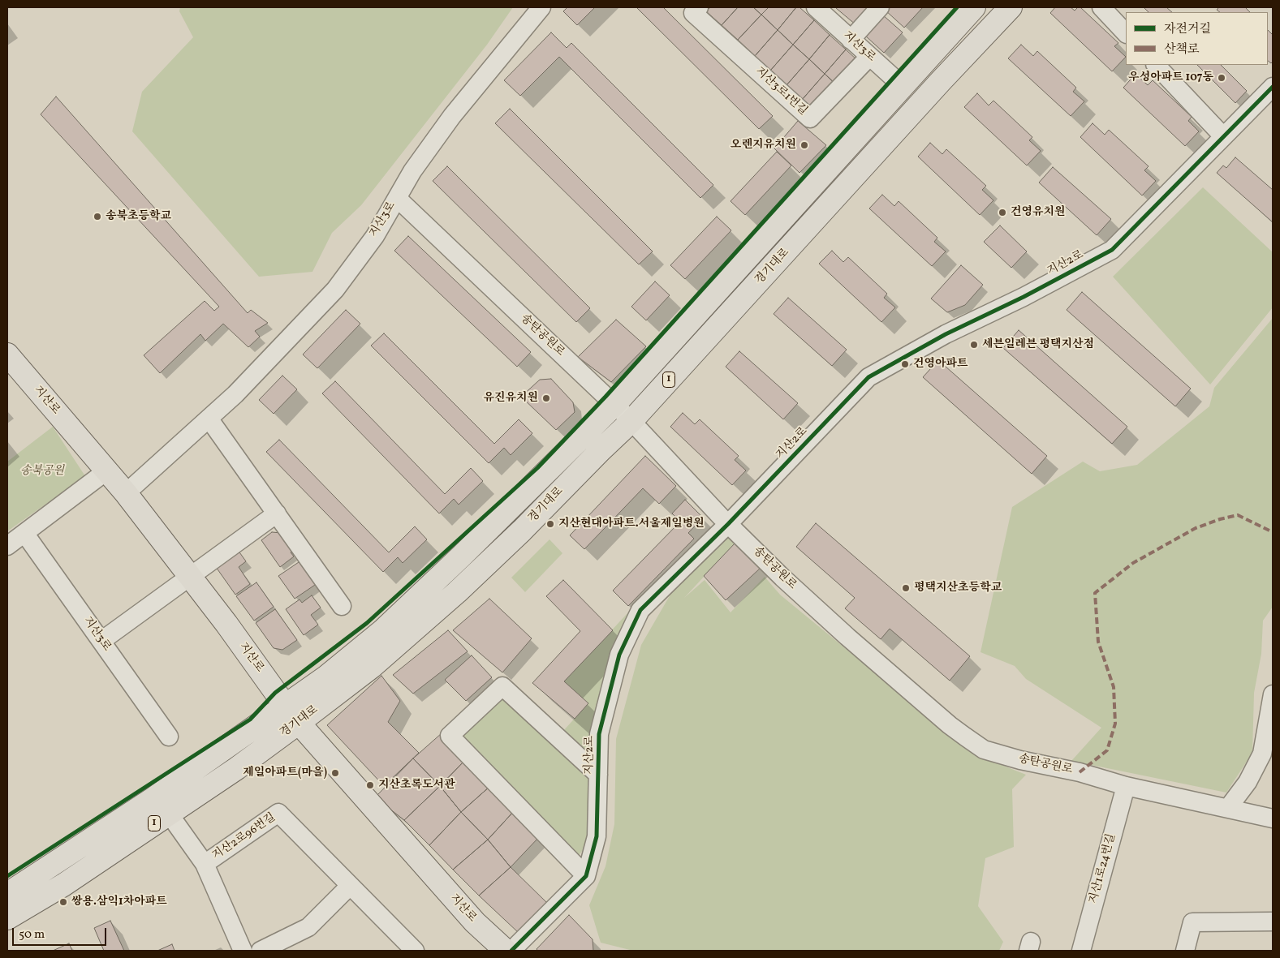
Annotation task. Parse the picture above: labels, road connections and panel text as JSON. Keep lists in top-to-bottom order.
{
  "streets": {
    "main road": ["경기대로", "1", "지산로"],
    "street": [
      "지산3로",
      "지산3로1번길",
      "지산2로",
      "송탄공원로",
      "지산2로96번길",
      "지산1로24번길"
    ]
  },
  "crossings": [
    ["지산3로", "지산3로1번길"],
    ["지산3로", "경기대로"],
    ["지산3로", "송탄공원로"],
    ["지산3로", "지산로"],
    ["지산2로", "송탄공원로"],
    ["경기대로", "송탄공원로"],
    ["경기대로", "지산로"],
    ["송탄공원로", "지산1로24번길"]
  ],
  "parks": ["송북공원"],
  "places": [
    "우성아파트 107동",
    "오렌지유치원",
    "건영유치원",
    "송북초등학교",
    "세븐일레븐 평택지산점",
    "건영아파트",
    "유진유치원",
    "지산현대아파트.서울제일병원",
    "평택지산초등학교",
    "제일아파트(마을)",
    "지산초록도서관",
    "쌍용.삼익1차아파트"
  ],
  "legend": ["자전거길", "산책로"],
  "scale_bar": "50 m"
}
